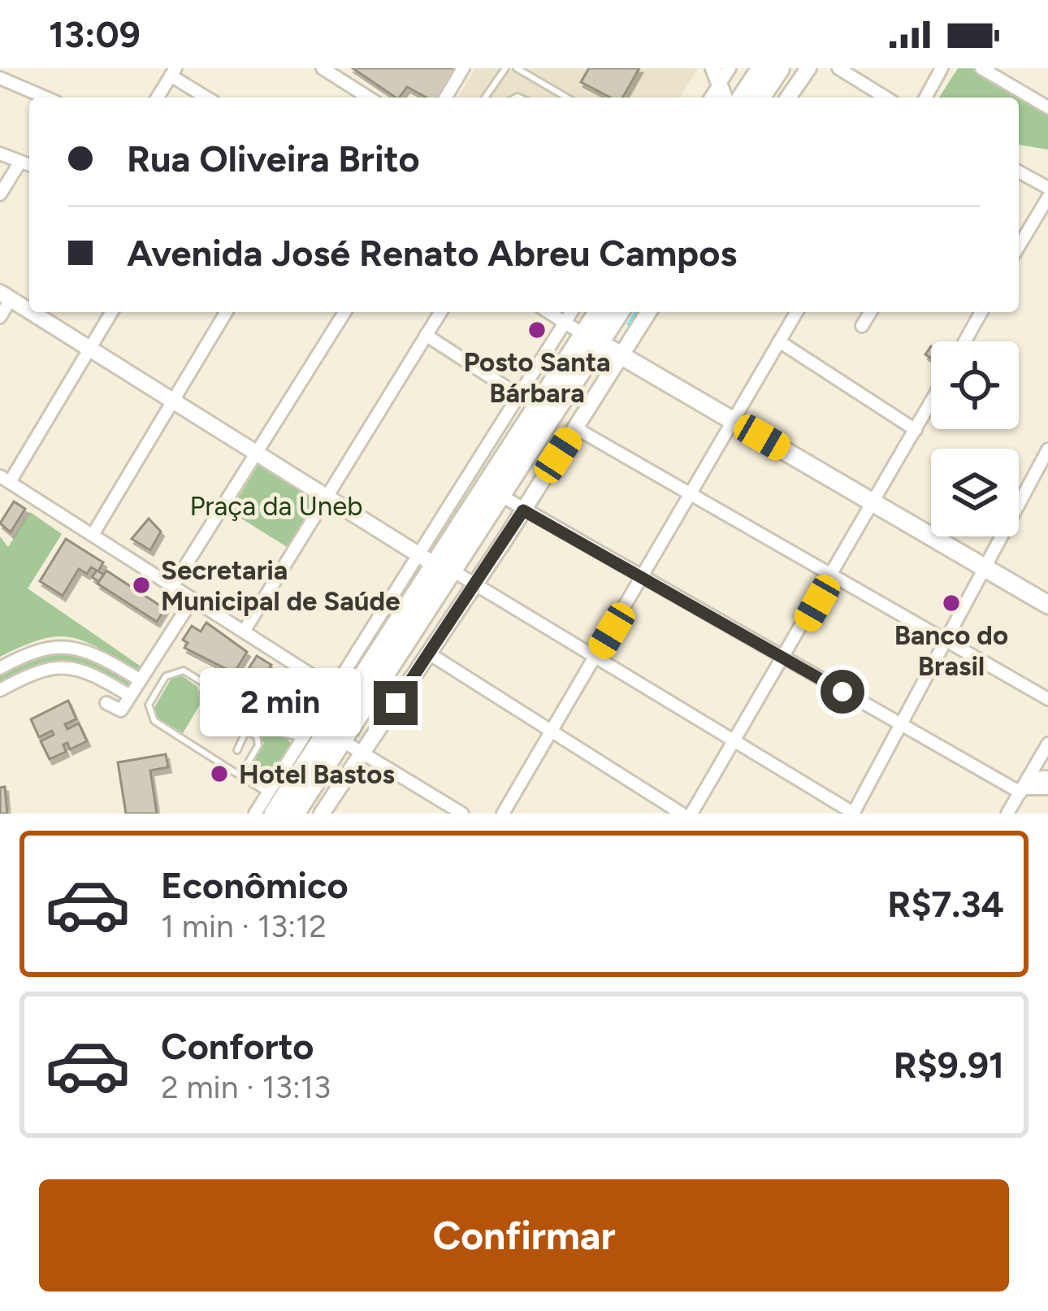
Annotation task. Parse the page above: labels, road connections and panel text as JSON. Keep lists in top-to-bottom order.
{
  "parks": ["Praça da Uneb"],
  "places": [
    "Posto Santa Bárbara",
    "Secretaria Municipal de Saúde",
    "Banco do Brasil",
    "Hotel Bastos"
  ],
  "page": {
    "status": "13:09",
    "banner": ["Rua Oliveira Brito", "Avenida José Renato Abreu Campos"],
    "bubble": "2 min",
    "list": [
      {
        "name": "Econômico",
        "note": "1 min · 13:12",
        "value": "R$7.34"
      },
      {
        "name": "Conforto",
        "note": "2 min · 13:13",
        "value": "R$9.91"
      }
    ],
    "buttons": "Confirmar"
  }
}
